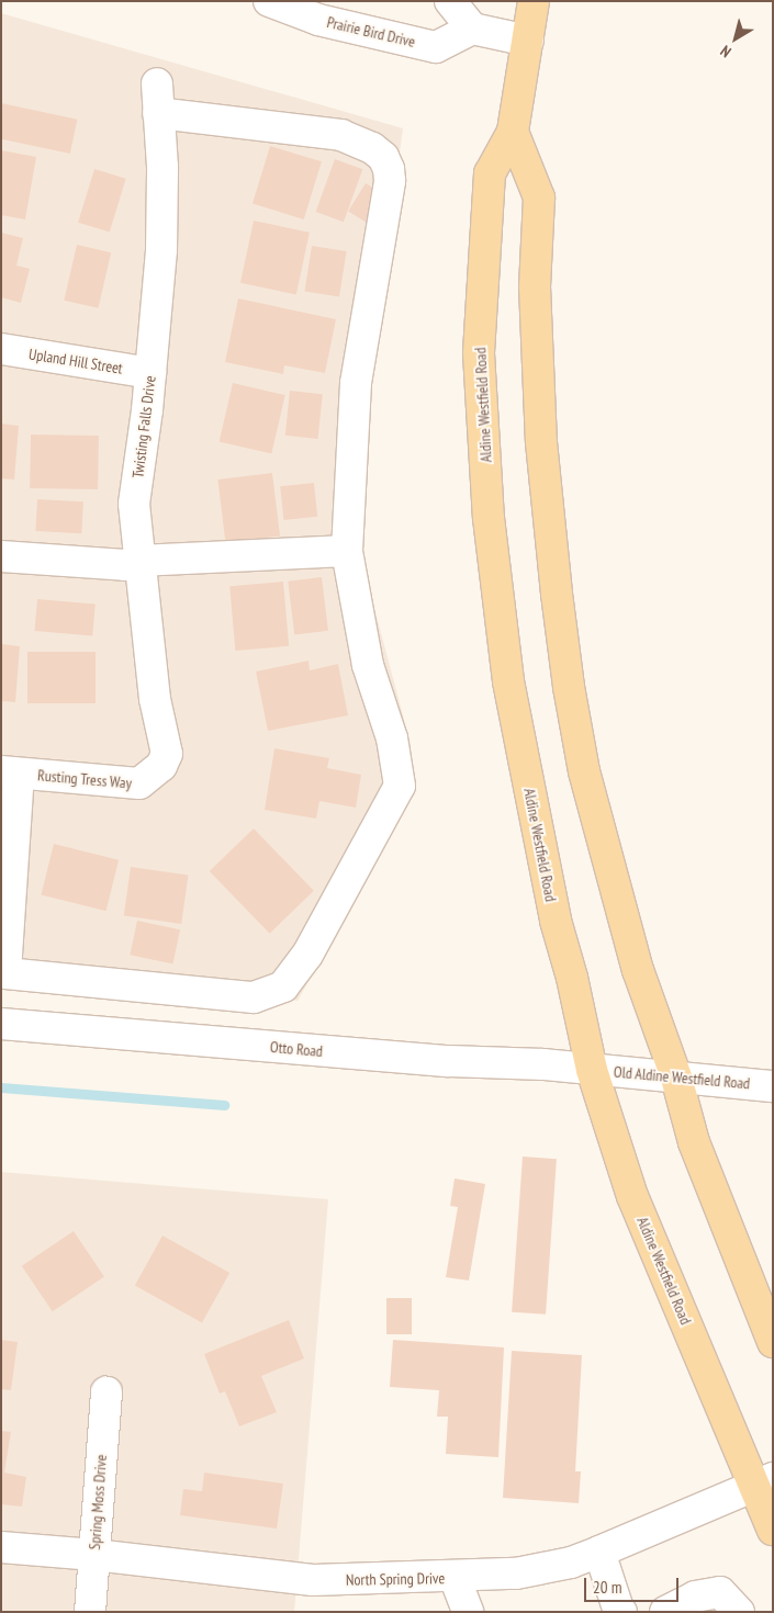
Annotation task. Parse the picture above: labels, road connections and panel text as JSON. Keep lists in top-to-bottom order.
{
  "streets": {
    "main road": ["Aldine Westfield Road"],
    "street": [
      "Prairie Bird Drive",
      "Upland Hill Street",
      "Twisting Falls Drive",
      "Rusting Tress Way",
      "Otto Road",
      "Old Aldine Westfield Road",
      "Spring Moss Drive",
      "North Spring Drive"
    ]
  },
  "crossings": [
    ["Upland Hill Street", "Twisting Falls Drive"],
    ["Aldine Westfield Road", "Otto Road"],
    ["Aldine Westfield Road", "Old Aldine Westfield Road"],
    ["Aldine Westfield Road", "North Spring Drive"],
    ["Twisting Falls Drive", "Rusting Tress Way"],
    ["Otto Road", "Old Aldine Westfield Road"],
    ["Spring Moss Drive", "North Spring Drive"]
  ],
  "scale_bar": "20 m",
  "north": "bottom left"
}
